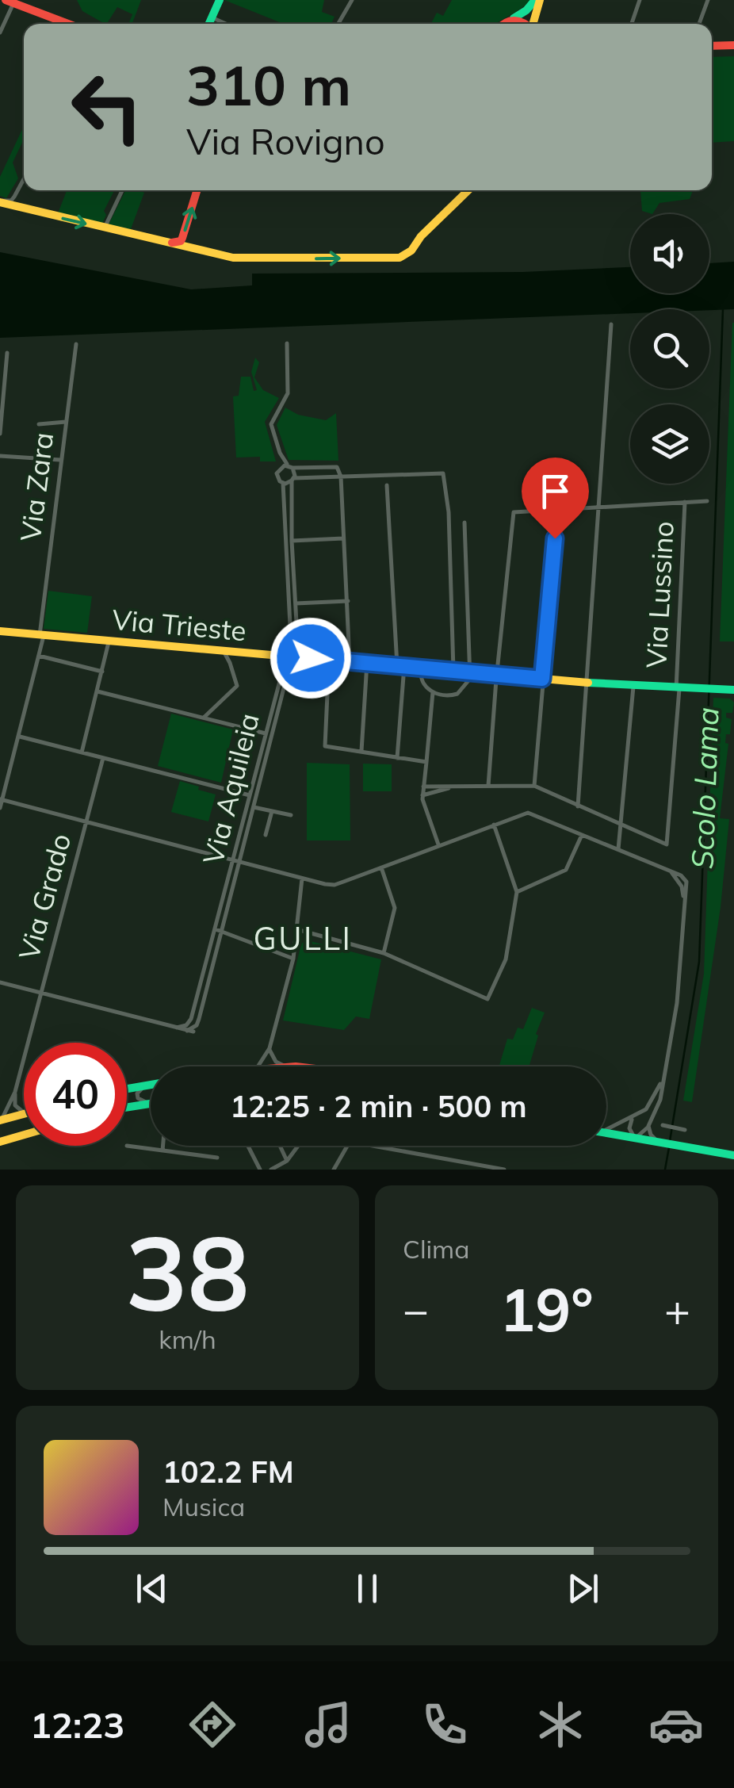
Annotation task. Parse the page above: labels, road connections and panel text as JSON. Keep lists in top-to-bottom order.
{
  "streets": {
    "street": [
      "Via Zara",
      "Via Lussino",
      "Via Trieste",
      "Via Aquileia",
      "Via Grado"
    ]
  },
  "crossings": [
    ["Via Zara", "Via Trieste"],
    ["Via Lussino", "Via Trieste"],
    ["Via Trieste", "Via Aquileia"]
  ],
  "districts": ["GULLI"],
  "water": ["Scolo Lama"],
  "page": {
    "turn": ["310 m", "Via Rovigno"],
    "limit": "40",
    "trip": "12:25 · 2 min · 500 m",
    "tile": [
      ["38", "km/h"],
      "Clima"
    ],
    "heat": ["−", "19°", "+"],
    "song": ["102.2 FM", "Musica"],
    "tabs": "12:23"
  }
}
